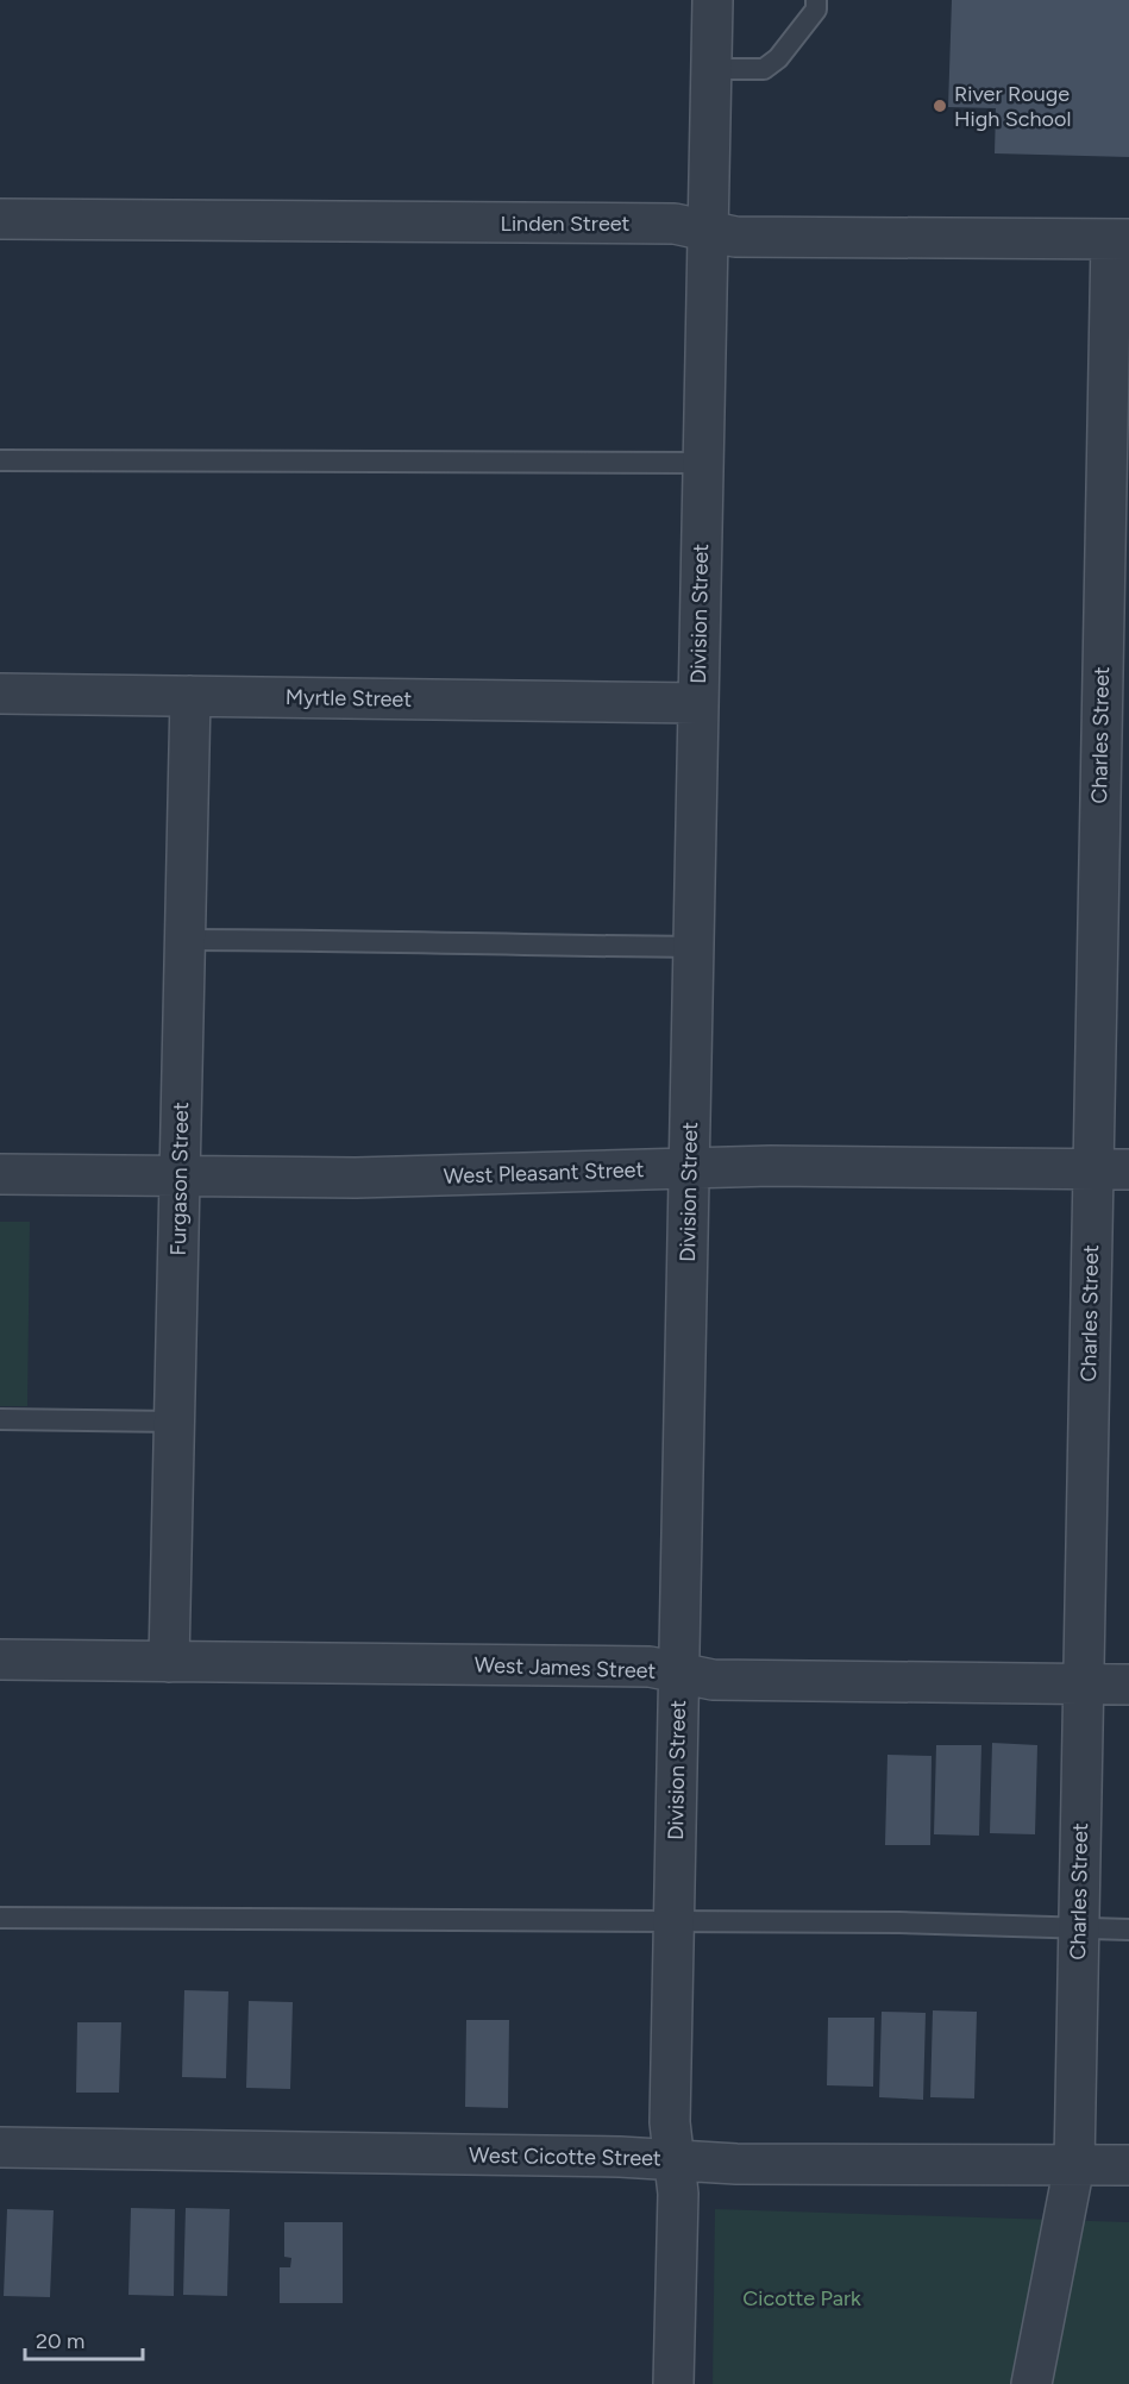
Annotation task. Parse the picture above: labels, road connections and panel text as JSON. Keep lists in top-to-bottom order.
{
  "streets": {
    "street": [
      "Linden Street",
      "Division Street",
      "Myrtle Street",
      "Charles Street",
      "West Pleasant Street",
      "Furgason Street",
      "West James Street",
      "West Cicotte Street"
    ]
  },
  "crossings": [
    ["Linden Street", "Division Street"],
    ["Linden Street", "Charles Street"],
    ["Division Street", "Myrtle Street"],
    ["Division Street", "West Pleasant Street"],
    ["Division Street", "West James Street"],
    ["Division Street", "West Cicotte Street"],
    ["Myrtle Street", "Furgason Street"],
    ["Charles Street", "West Pleasant Street"],
    ["Charles Street", "West James Street"],
    ["Charles Street", "West Cicotte Street"],
    ["West Pleasant Street", "Furgason Street"],
    ["Furgason Street", "West James Street"]
  ],
  "parks": ["Cicotte Park"],
  "places": ["River Rouge High School"],
  "scale_bar": "20 m"
}
